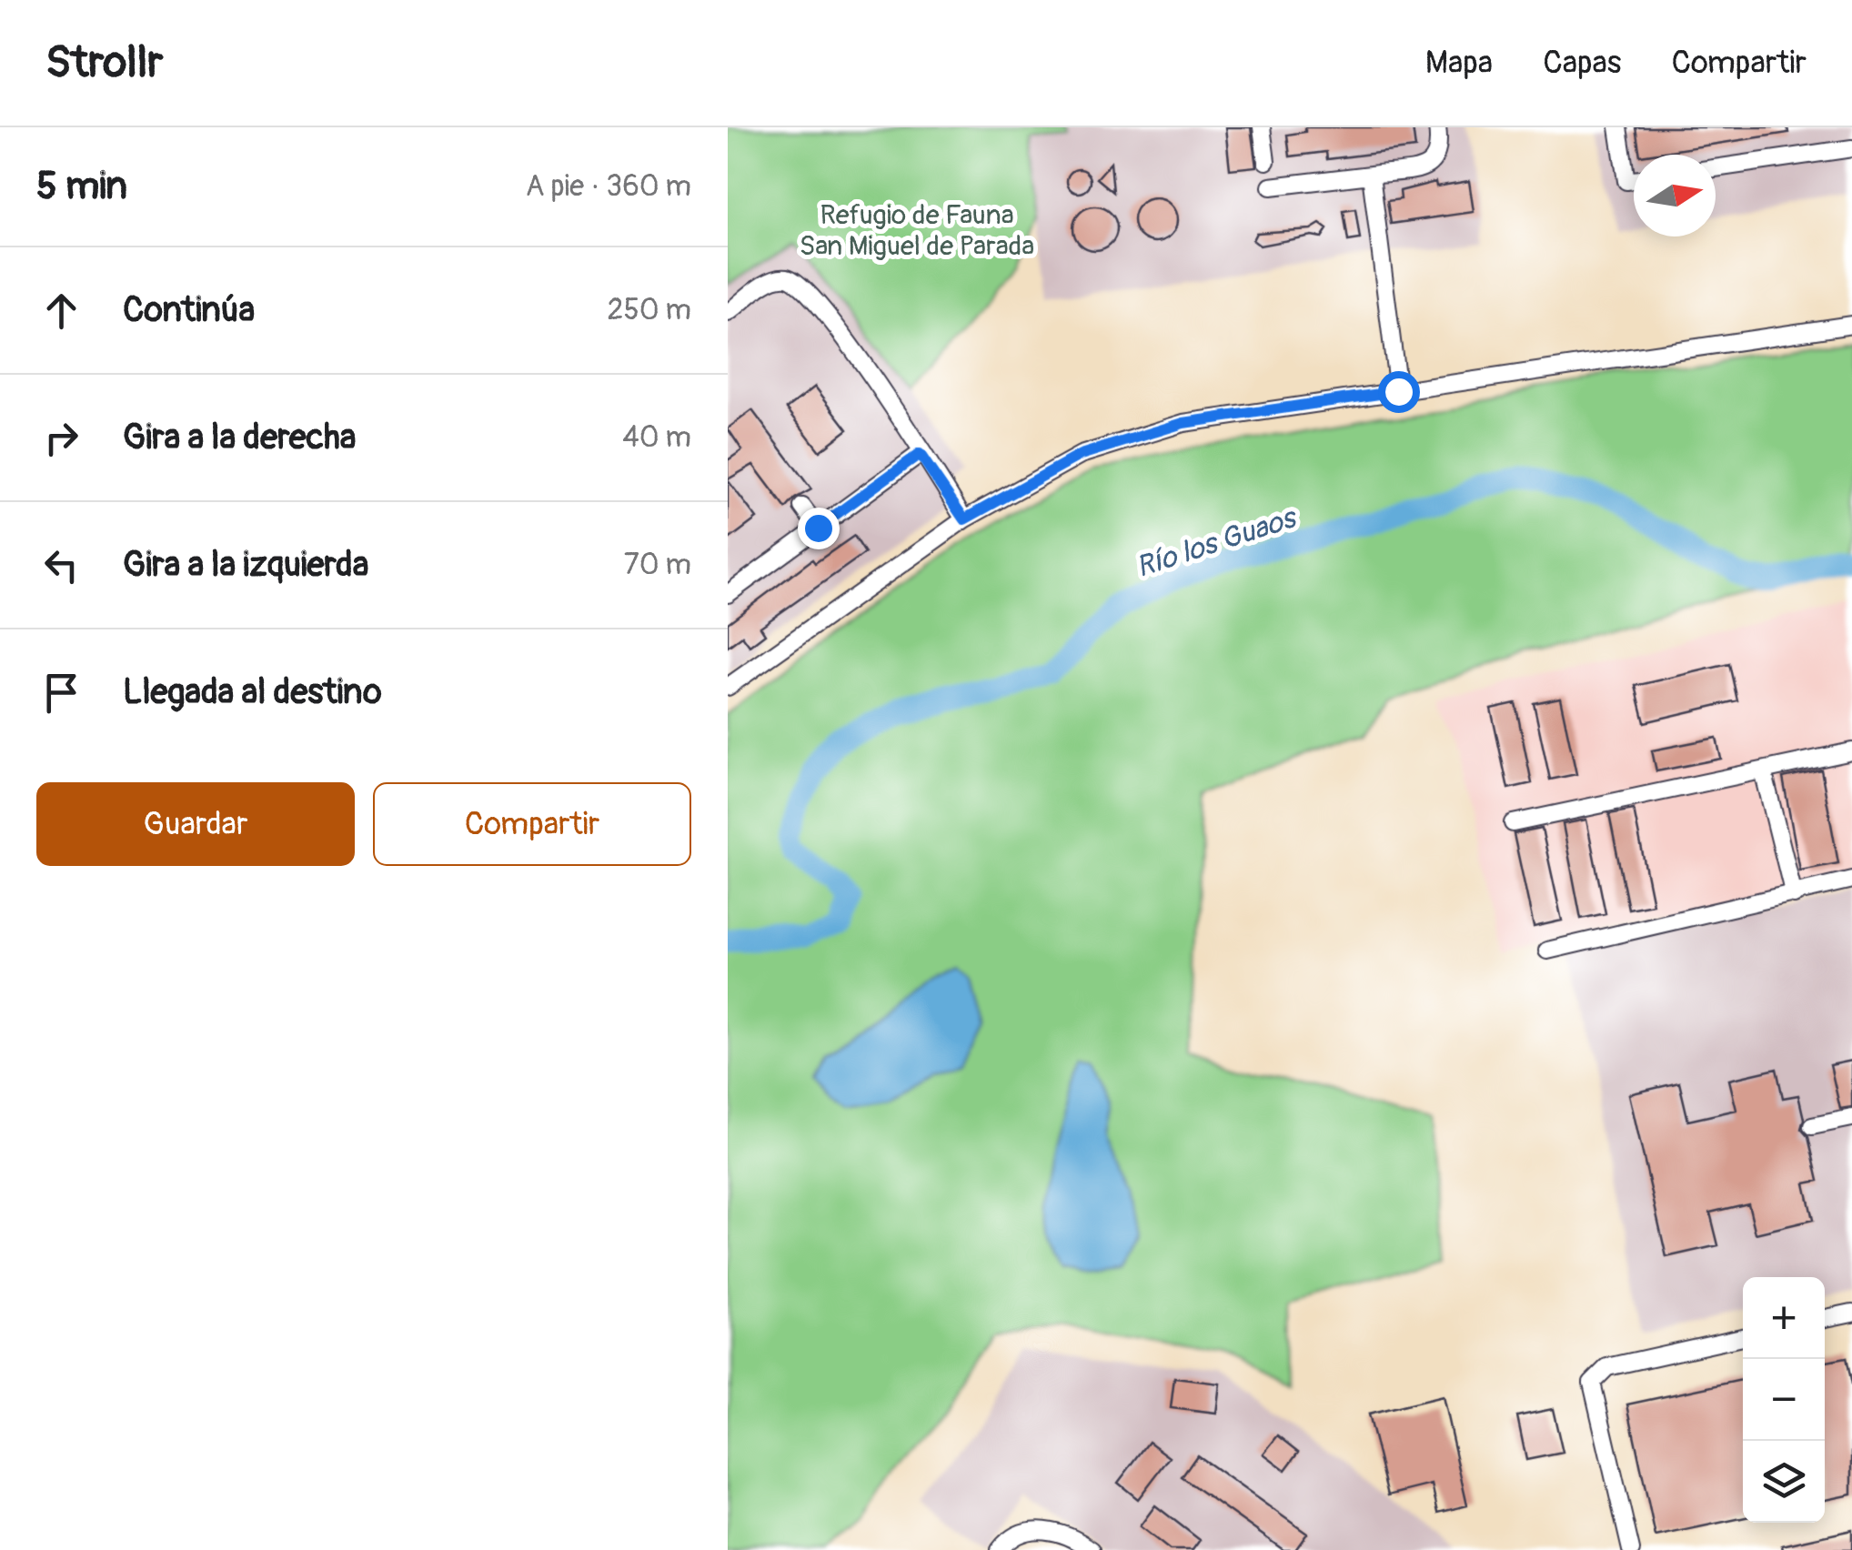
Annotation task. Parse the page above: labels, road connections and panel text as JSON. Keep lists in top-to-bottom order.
{
  "water": ["Río los Guaos"],
  "parks": ["Refugio de Fauna San Miguel de Parada"],
  "north": "right",
  "page": {
    "header": "Strollr",
    "nav": ["Mapa", "Capas", "Compartir"],
    "heading": ["5 min", "A pie · 360 m"],
    "list": [
      ["Continúa", "250 m"],
      ["Gira a la derecha", "40 m"],
      ["Gira a la izquierda", "70 m"],
      "Llegada al destino"
    ],
    "buttons": ["Guardar", "Compartir"],
    "map_buttons": ["+", "−"]
  }
}
